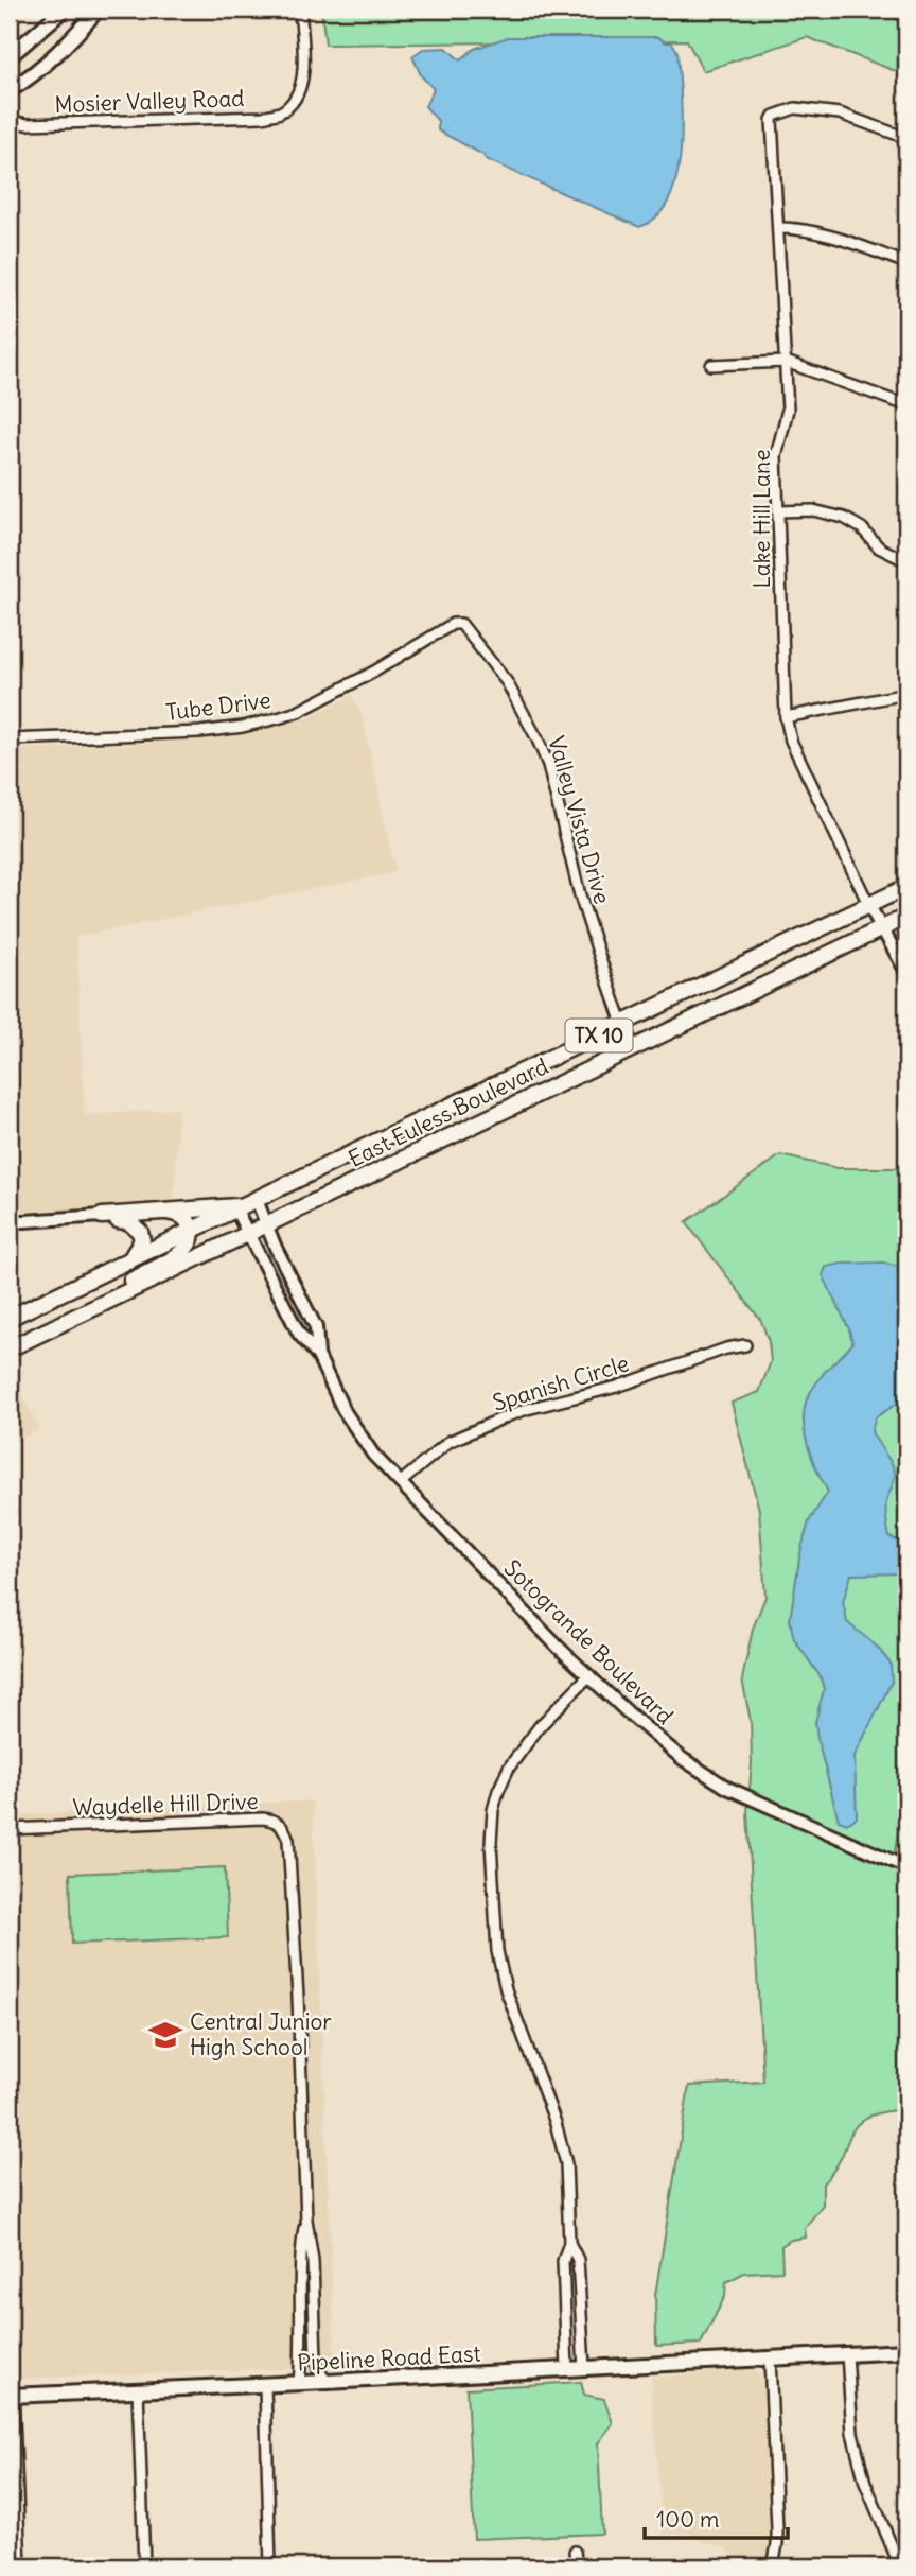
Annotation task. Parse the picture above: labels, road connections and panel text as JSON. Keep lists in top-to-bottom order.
{
  "streets": {
    "main road": ["TX 10", "East Euless Boulevard", "Pipeline Road East"],
    "street": [
      "Mosier Valley Road",
      "Lake Hill Lane",
      "Tube Drive",
      "Valley Vista Drive",
      "Spanish Circle",
      "Sotogrande Boulevard",
      "Waydelle Hill Drive"
    ]
  },
  "crossings": [
    ["Lake Hill Lane", "East Euless Boulevard"],
    ["Tube Drive", "Valley Vista Drive"],
    ["Valley Vista Drive", "East Euless Boulevard"],
    ["East Euless Boulevard", "Sotogrande Boulevard"],
    ["Spanish Circle", "Sotogrande Boulevard"],
    ["Waydelle Hill Drive", "Pipeline Road East"]
  ],
  "places": {
    "school or university": ["Central Junior High School"]
  },
  "scale_bar": "100 m"
}
